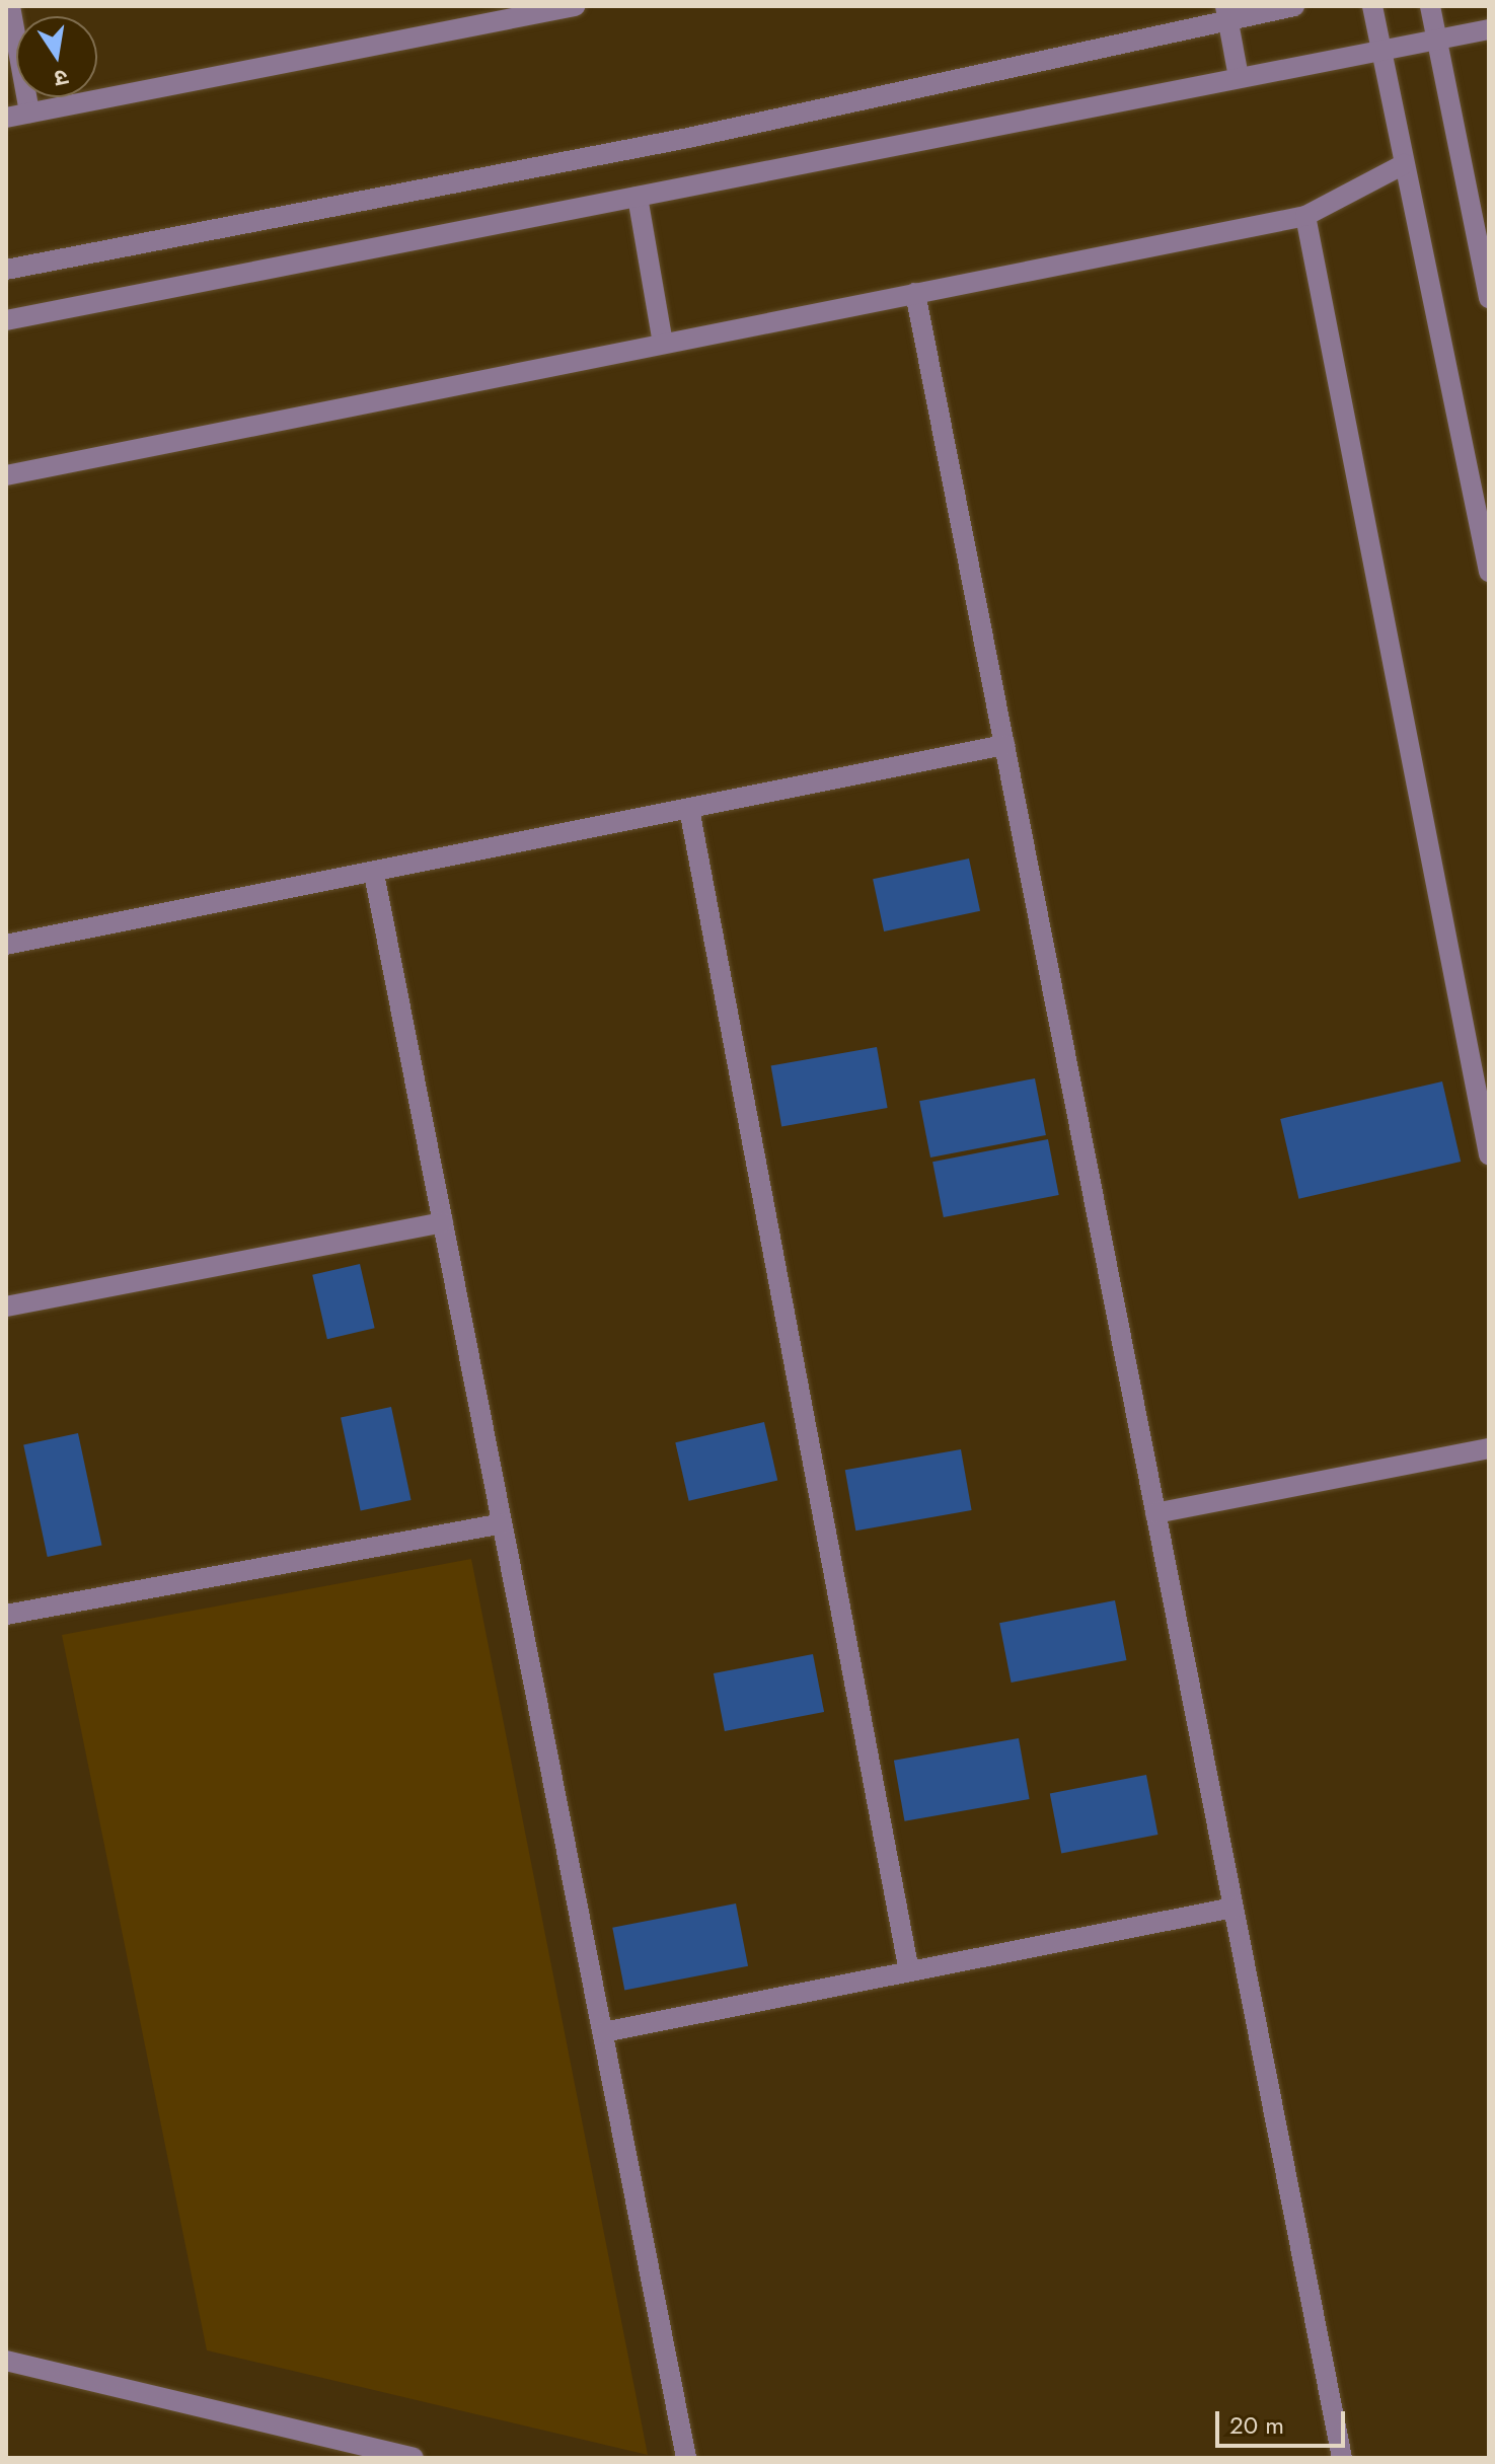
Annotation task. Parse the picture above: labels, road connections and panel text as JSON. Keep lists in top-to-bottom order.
{
  "scale_bar": "20 m",
  "north": "bottom"
}
